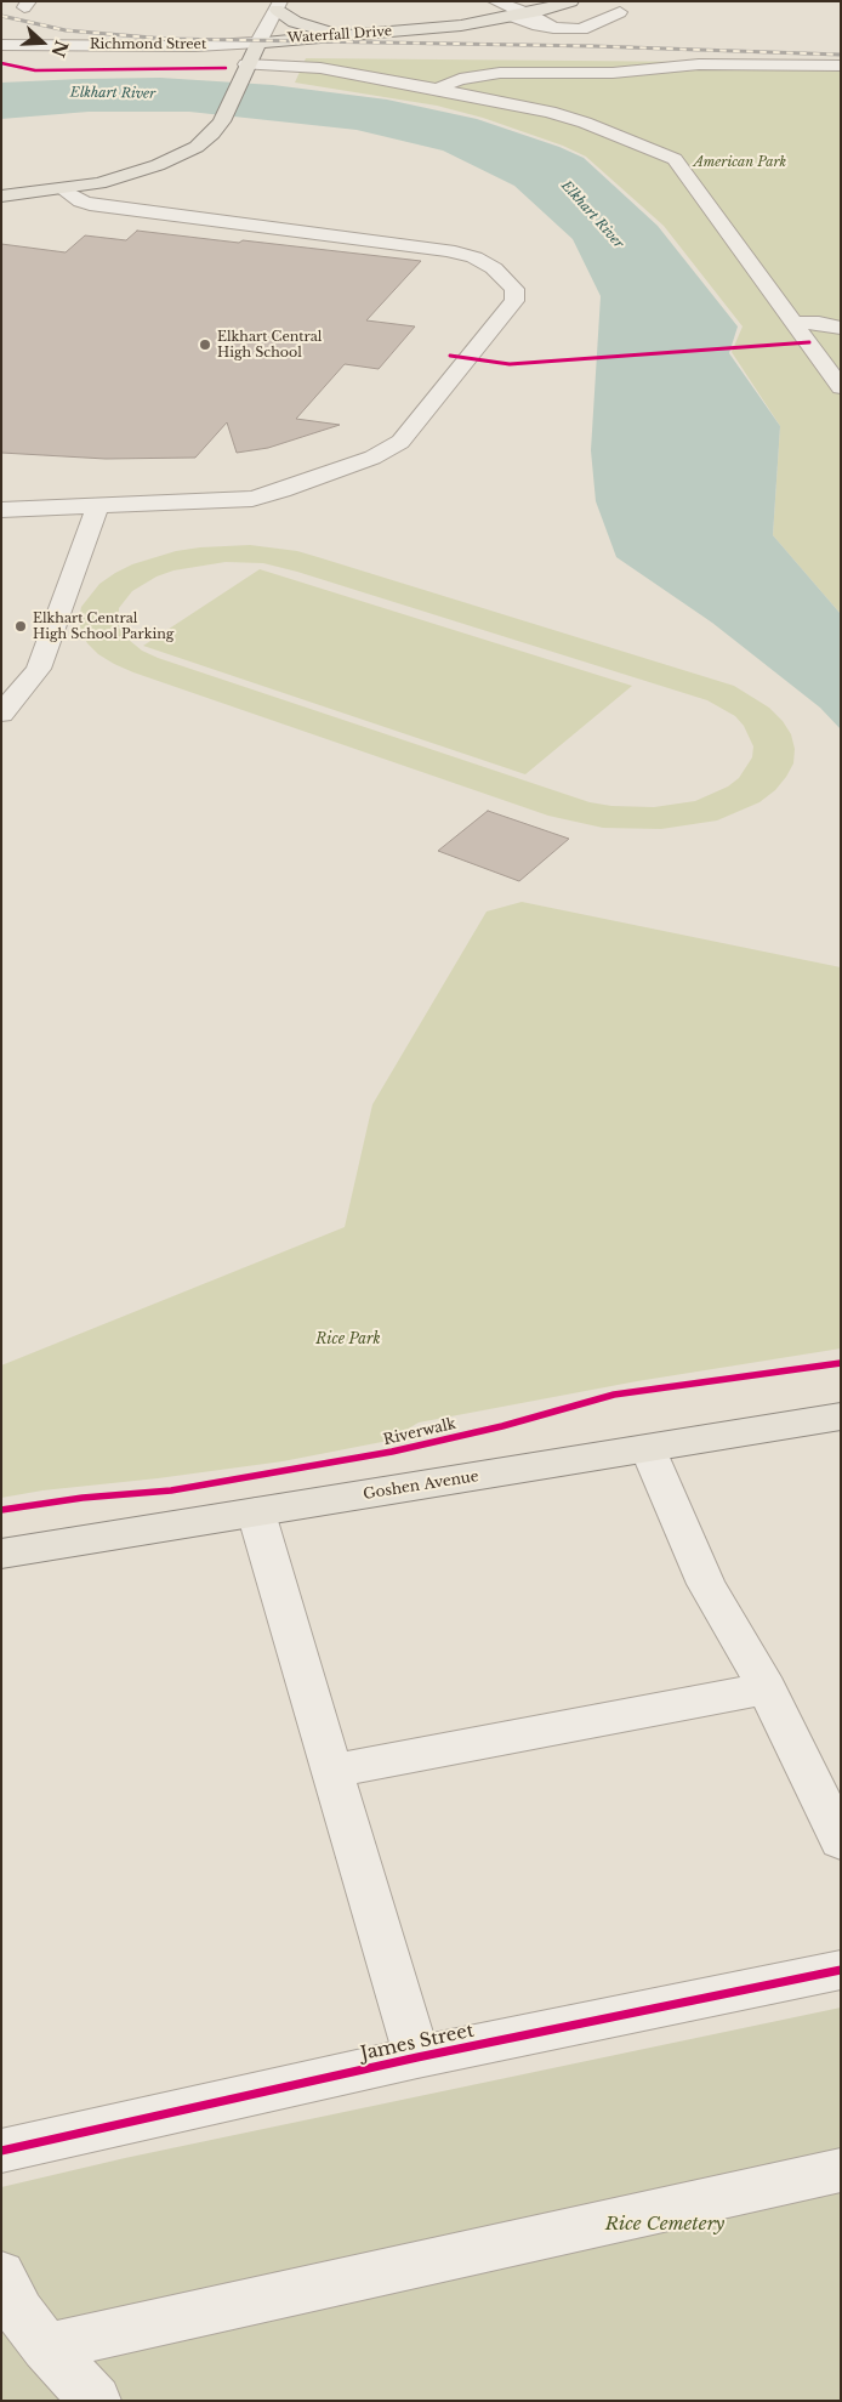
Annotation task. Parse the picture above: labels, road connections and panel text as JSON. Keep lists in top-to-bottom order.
{
  "streets": {
    "main road": ["Waterfall Drive", "Goshen Avenue"],
    "street": ["Richmond Street", "James Street"],
    "cycle path": ["Riverwalk"]
  },
  "crossings": [
    ["Waterfall Drive", "Richmond Street"]
  ],
  "water": ["Elkhart River"],
  "parks": ["American Park", "Rice Park", "Rice Cemetery"],
  "places": ["Elkhart Central High School", "Elkhart Central High School Parking"],
  "north": "right"
}
